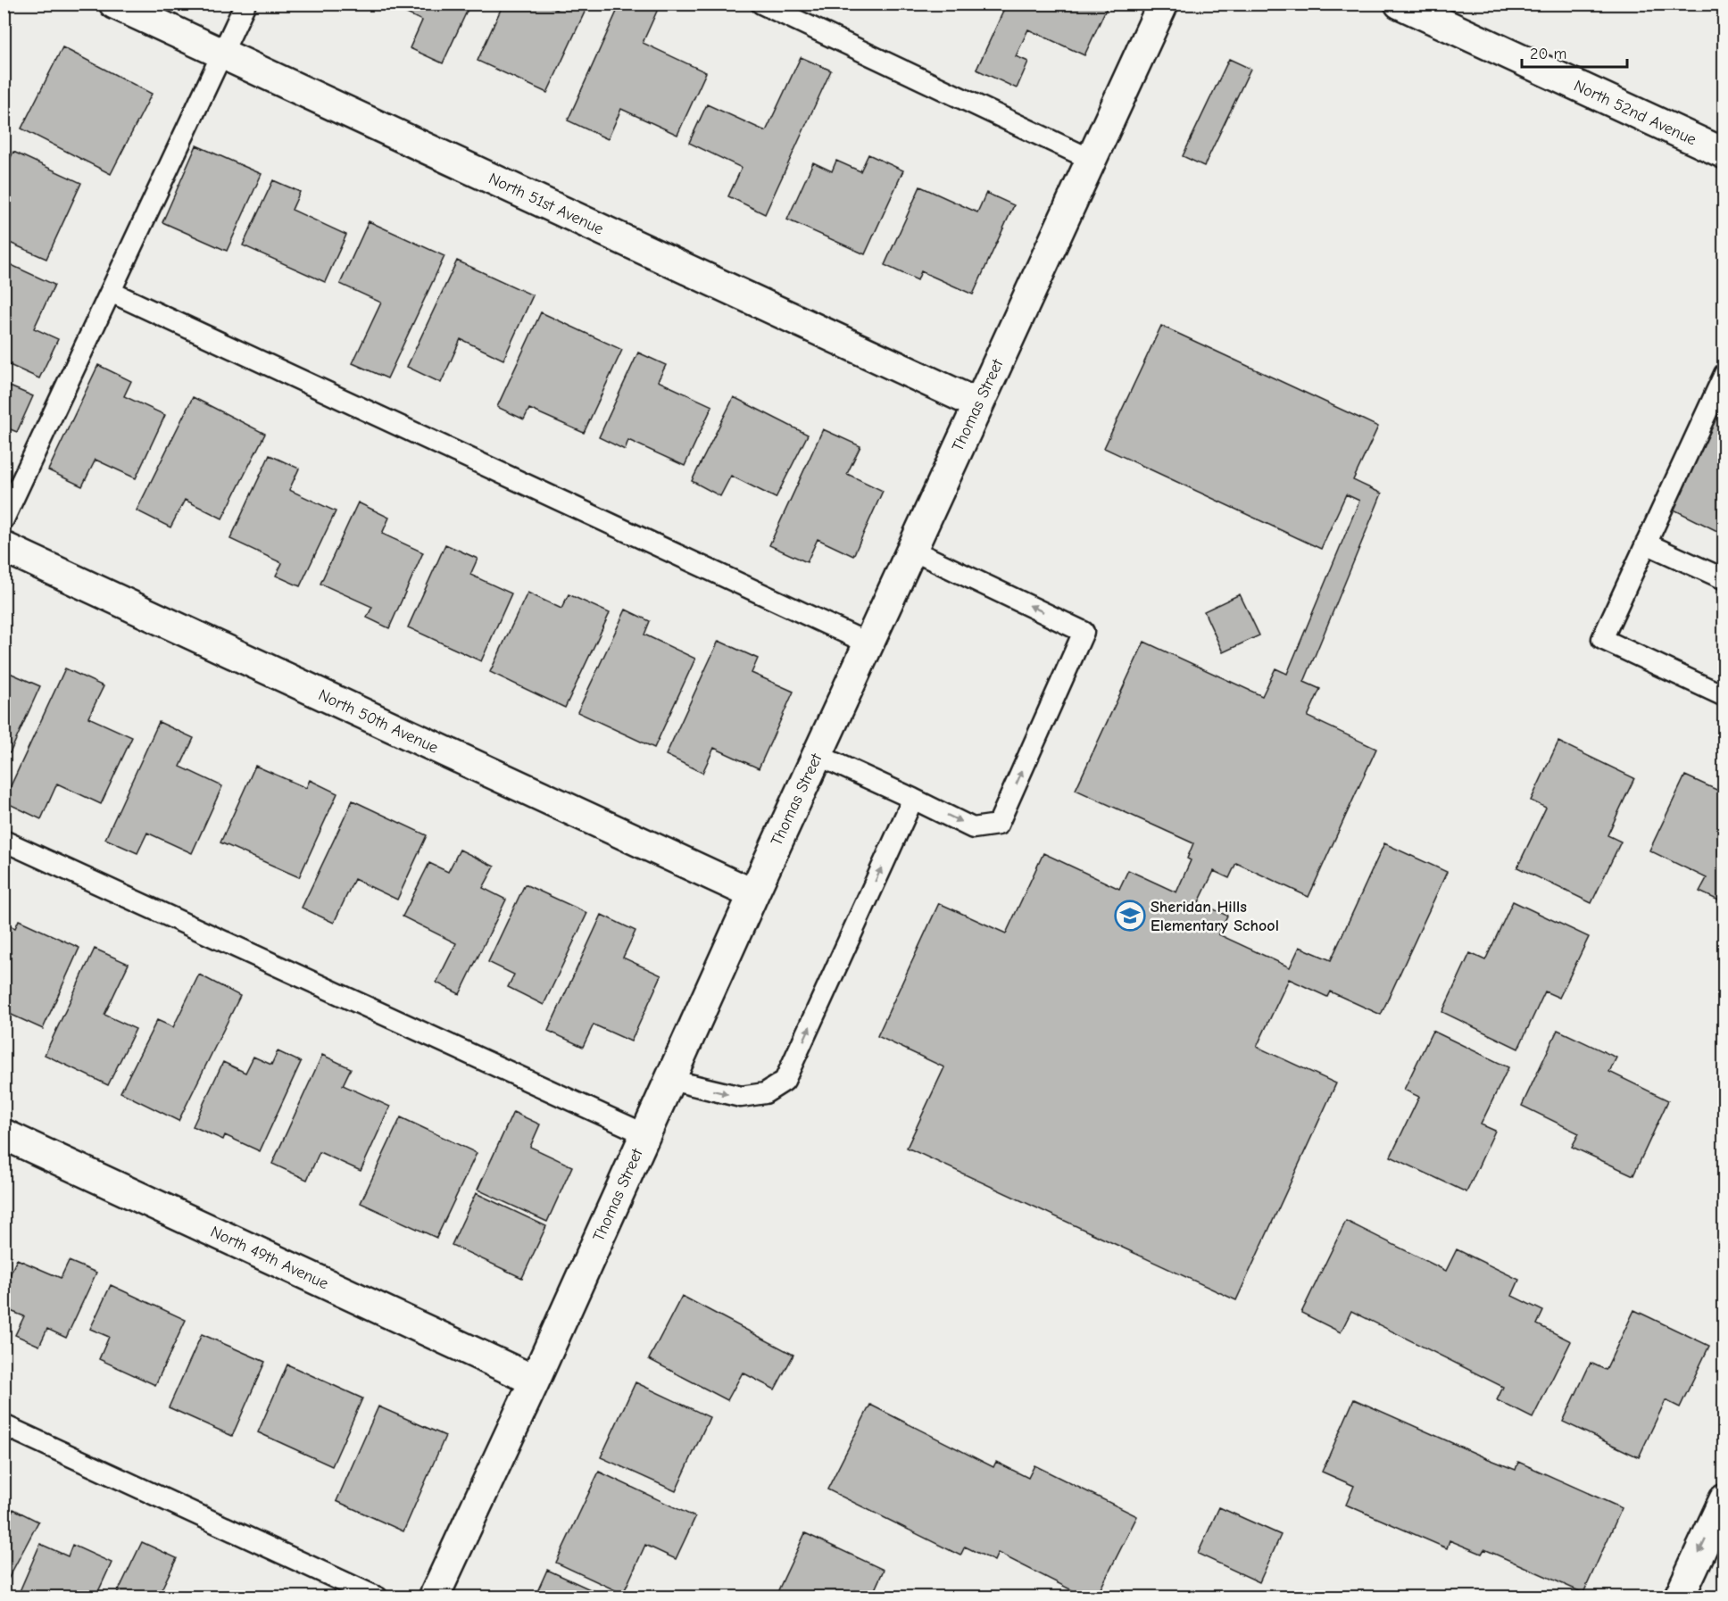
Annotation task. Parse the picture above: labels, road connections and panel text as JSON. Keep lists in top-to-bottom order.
{
  "streets": {
    "street": [
      "North 52nd Avenue",
      "North 51st Avenue",
      "Thomas Street",
      "North 50th Avenue",
      "North 49th Avenue"
    ]
  },
  "crossings": [
    ["North 51st Avenue", "Thomas Street"],
    ["Thomas Street", "North 50th Avenue"],
    ["Thomas Street", "North 49th Avenue"]
  ],
  "places": {
    "school or university": ["Sheridan Hills Elementary School"]
  },
  "scale_bar": "20 m"
}
